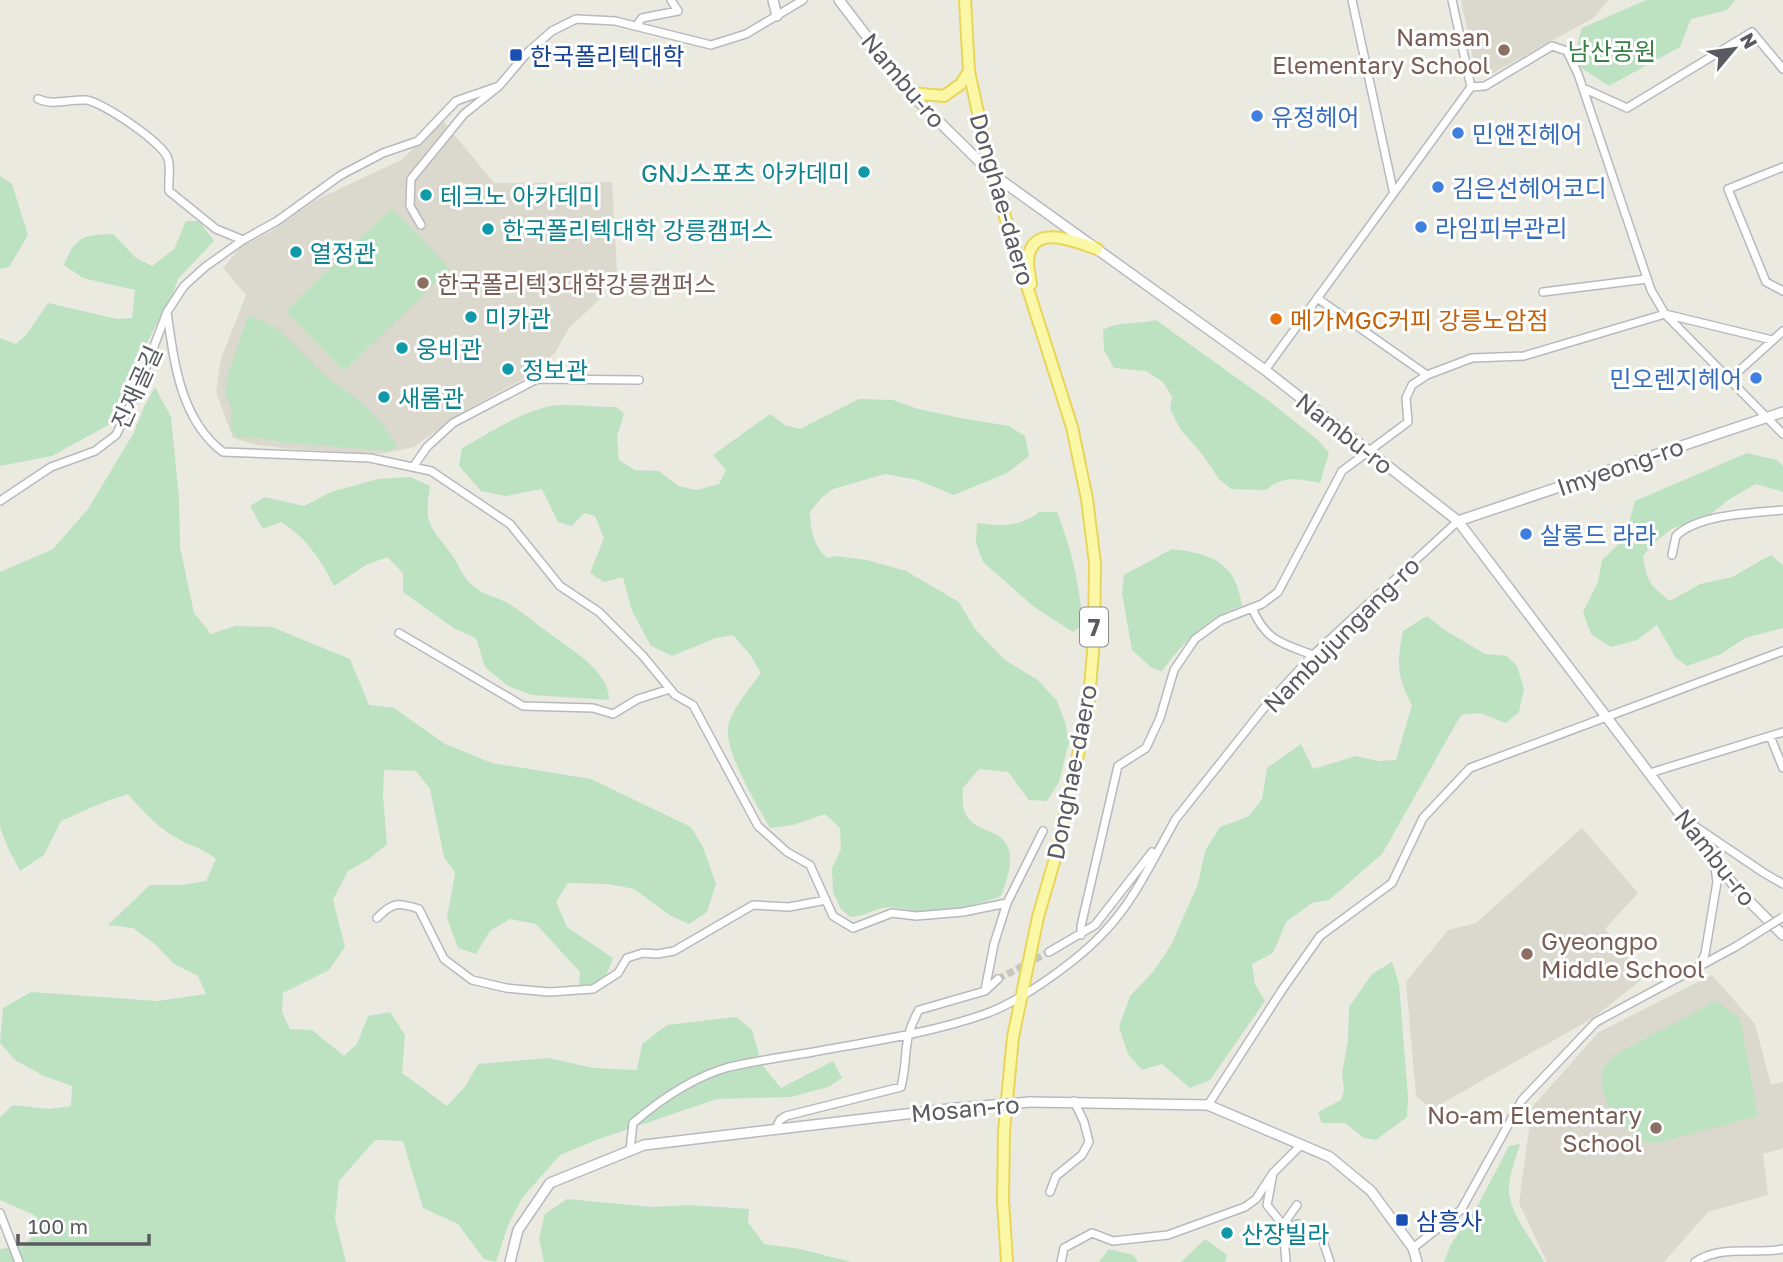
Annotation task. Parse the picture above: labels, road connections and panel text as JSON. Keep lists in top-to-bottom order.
{
  "streets": {
    "main road": ["Donghae-daero", "7"],
    "street": [
      "Nambu-ro",
      "진재골길",
      "Imyeong-ro",
      "Nambujungang-ro",
      "Mosan-ro"
    ]
  },
  "crossings": [
    ["Nambu-ro", "Donghae-daero"],
    ["Nambu-ro", "Imyeong-ro"],
    ["Nambu-ro", "Nambujungang-ro"],
    ["Donghae-daero", "Nambujungang-ro"],
    ["Imyeong-ro", "Nambujungang-ro"],
    ["Nambujungang-ro", "Mosan-ro"]
  ],
  "parks": ["남산공원"],
  "places": {
    "other": [
      "Namsan Elementary School",
      "유정헤어",
      "민앤진헤어",
      "GNJ스포츠 아카데미",
      "김은선헤어코디",
      "테크노 아카데미",
      "라임피부관리",
      "한국폴리텍대학 강릉캠퍼스",
      "열정관",
      "한국폴리텍3대학강릉캠퍼스",
      "미카관",
      "메가MGC커피 강릉노암점",
      "웅비관",
      "정보관",
      "민오렌지헤어",
      "새롬관",
      "살롱드 라라",
      "Gyeongpo Middle School",
      "No-am Elementary School",
      "산장빌라"
    ],
    "transit": ["한국폴리텍대학", "삼흥사"]
  },
  "scale_bar": "100 m",
  "north": "top right"
}
